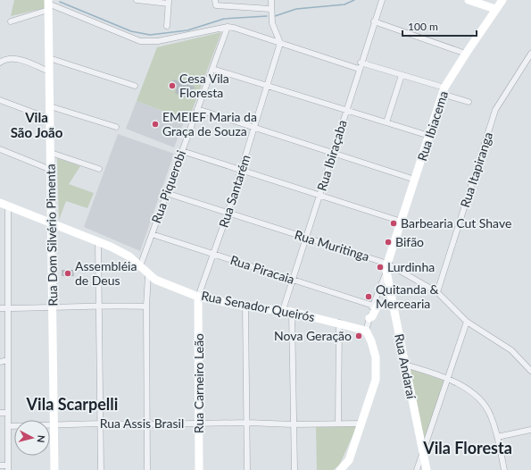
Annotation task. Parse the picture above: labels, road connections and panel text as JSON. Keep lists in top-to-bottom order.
{
  "streets": {
    "street": [
      "Rua Ibiacema",
      "Rua Ibiraçaba",
      "Rua Itapiranga",
      "Rua Piquerobi",
      "Rua Santarém",
      "Rua Dom Silvério Pimenta",
      "Rua Muritinga",
      "Rua Piracaia",
      "Rua Senador Queirós",
      "Rua Andaraí",
      "Rua Carneiro Leão",
      "Rua Assis Brasil"
    ]
  },
  "crossings": [
    ["Rua Ibiacema", "Rua Muritinga"],
    ["Rua Ibiacema", "Rua Piracaia"],
    ["Rua Ibiacema", "Rua Senador Queirós"],
    ["Rua Ibiacema", "Rua Andaraí"],
    ["Rua Ibiraçaba", "Rua Muritinga"],
    ["Rua Ibiraçaba", "Rua Piracaia"],
    ["Rua Ibiraçaba", "Rua Senador Queirós"],
    ["Rua Itapiranga", "Rua Muritinga"],
    ["Rua Piquerobi", "Rua Muritinga"],
    ["Rua Piquerobi", "Rua Piracaia"],
    ["Rua Piquerobi", "Rua Senador Queirós"],
    ["Rua Santarém", "Rua Muritinga"],
    ["Rua Santarém", "Rua Piracaia"],
    ["Rua Santarém", "Rua Senador Queirós"],
    ["Rua Santarém", "Rua Carneiro Leão"],
    ["Rua Dom Silvério Pimenta", "Rua Senador Queirós"],
    ["Rua Dom Silvério Pimenta", "Rua Assis Brasil"],
    ["Rua Muritinga", "Rua Andaraí"],
    ["Rua Senador Queirós", "Rua Carneiro Leão"],
    ["Rua Carneiro Leão", "Rua Assis Brasil"]
  ],
  "districts": ["Vila São João", "Vila Scarpelli", "Vila Floresta"],
  "places": [
    "Cesa Vila Floresta",
    "EMEIEF Maria da Graça de Souza",
    "Barbearia Cut Shave",
    "Bifão",
    "Lurdinha",
    "Assembléia de Deus",
    "Quitanda & Mercearia",
    "Nova Geração"
  ],
  "scale_bar": "100 m",
  "north": "right"
}
